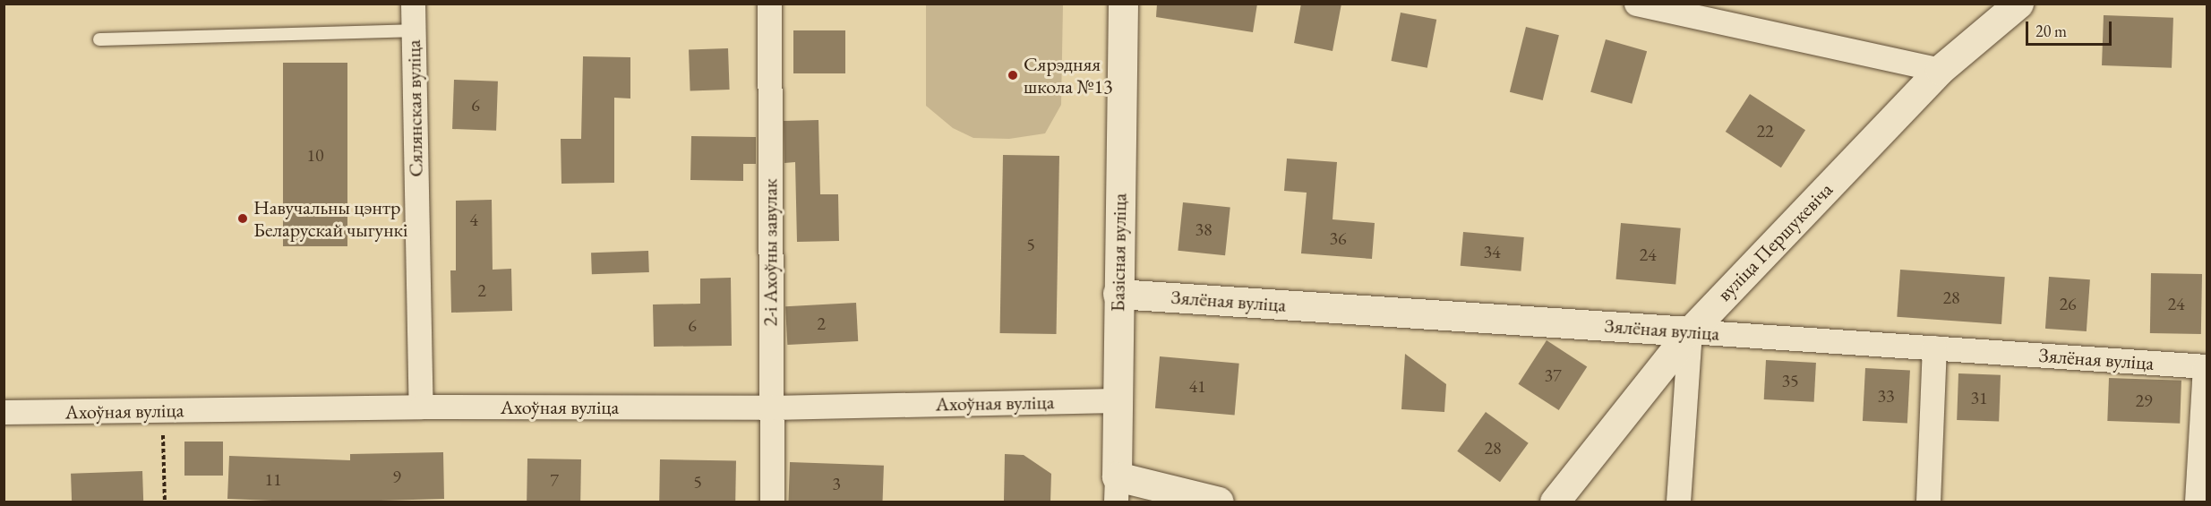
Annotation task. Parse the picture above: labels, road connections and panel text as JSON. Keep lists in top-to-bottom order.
{
  "streets": {
    "main road": ["вуліца Першукевіча", "Базісная вуліца", "Зялёная вуліца"],
    "street": ["Сялянская вуліца", "2-і Ахоўны завулак", "Ахоўная вуліца"]
  },
  "crossings": [
    ["Сялянская вуліца", "Ахоўная вуліца"],
    ["вуліца Першукевіча", "Зялёная вуліца"],
    ["2-і Ахоўны завулак", "Ахоўная вуліца"],
    ["Базісная вуліца", "Зялёная вуліца"],
    ["Базісная вуліца", "Ахоўная вуліца"]
  ],
  "places": ["Сярэдняя школа №13", "Навучальны цэнтр Беларускай чыгункі"],
  "house_numbers": [
    "6",
    "22",
    "10",
    "4",
    "38",
    "36",
    "5",
    "34",
    "24",
    "2",
    "28",
    "26",
    "24",
    "2",
    "6",
    "37",
    "35",
    "41",
    "33",
    "31",
    "29",
    "28",
    "9",
    "11",
    "7",
    "5",
    "3"
  ],
  "scale_bar": "20 m"
}
